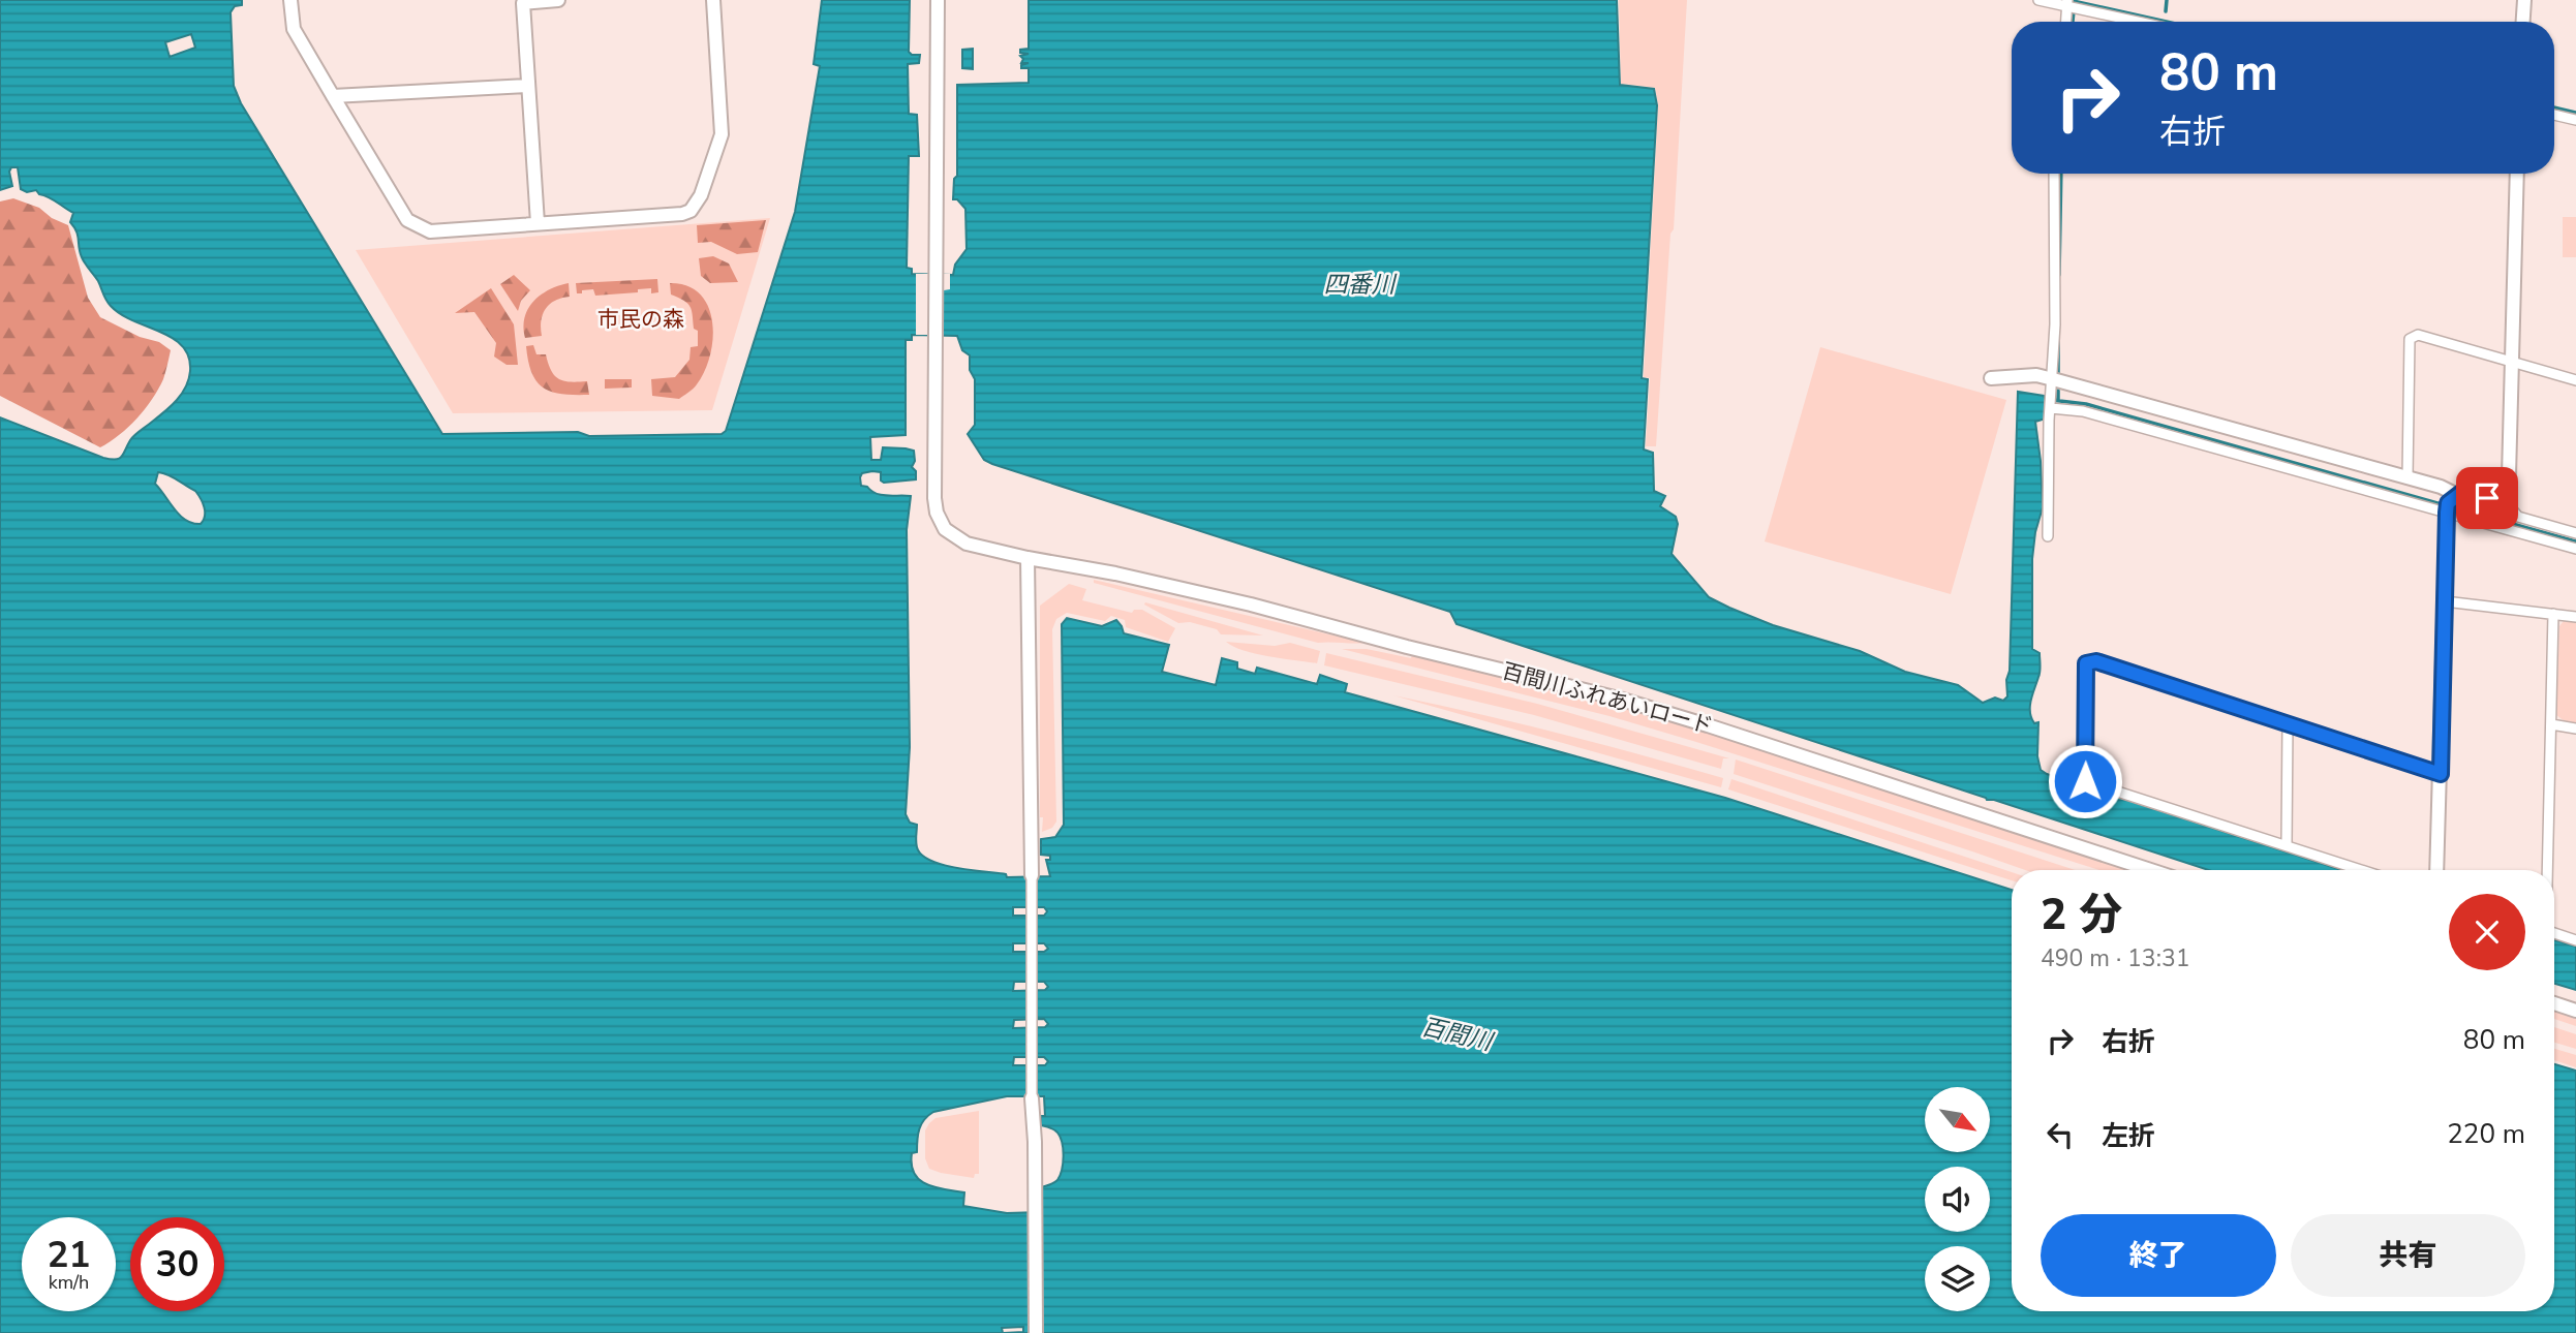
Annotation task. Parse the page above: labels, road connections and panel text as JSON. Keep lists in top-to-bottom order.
{
  "streets": {
    "street": ["百間川ふれあいロード"]
  },
  "water": ["四番川", "百間川"],
  "parks": ["市民の森"],
  "north": "bottom right",
  "page": {
    "turn": ["80 m", "右折"],
    "heading": ["2 分", "490 m · 13:31"],
    "list": [
      {
        "name": "右折",
        "value": "80 m"
      },
      {
        "name": "左折",
        "value": "220 m"
      }
    ],
    "buttons": ["終了", "共有"],
    "speed": "21 km/h",
    "limit": "30"
  }
}
